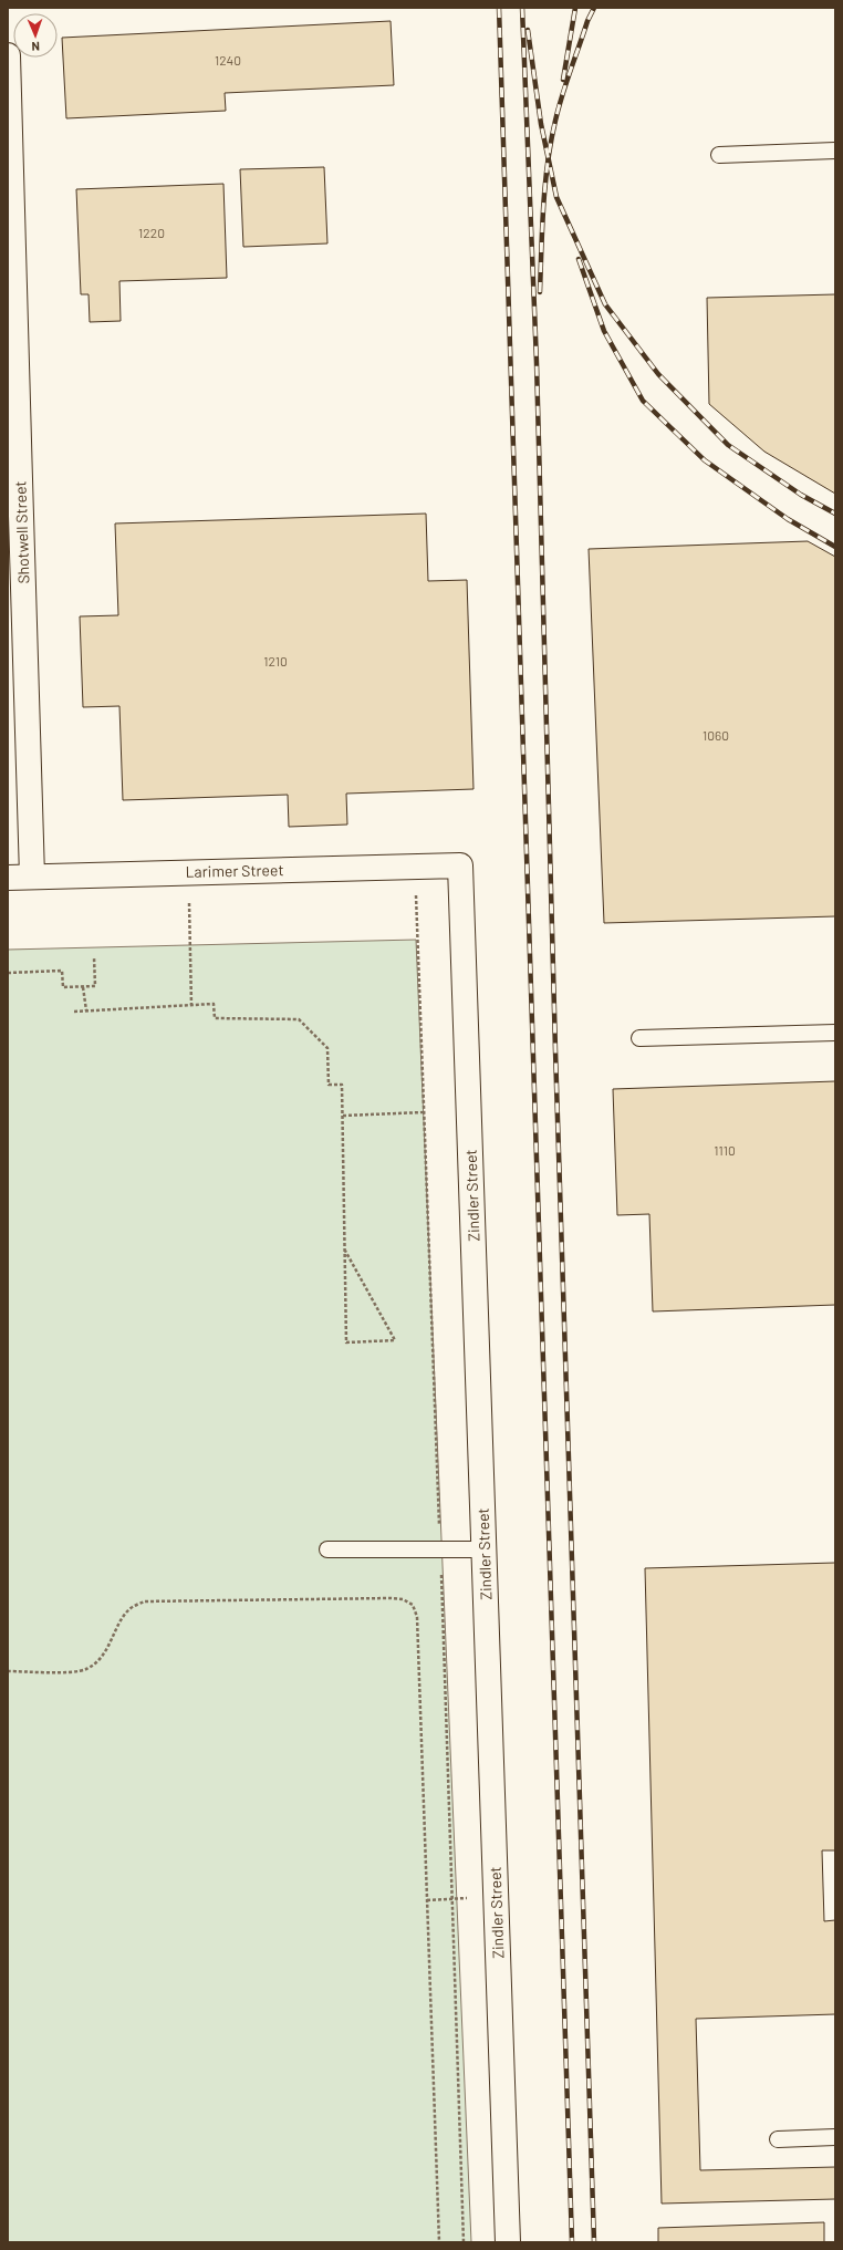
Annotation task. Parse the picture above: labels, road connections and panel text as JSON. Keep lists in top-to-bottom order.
{
  "streets": {
    "street": ["Shotwell Street", "Larimer Street", "Zindler Street"]
  },
  "crossings": [
    ["Shotwell Street", "Larimer Street"],
    ["Larimer Street", "Zindler Street"]
  ],
  "house_numbers": [
    "1240",
    "1220",
    "1210",
    "1060",
    "1110"
  ],
  "north": "bottom"
}
